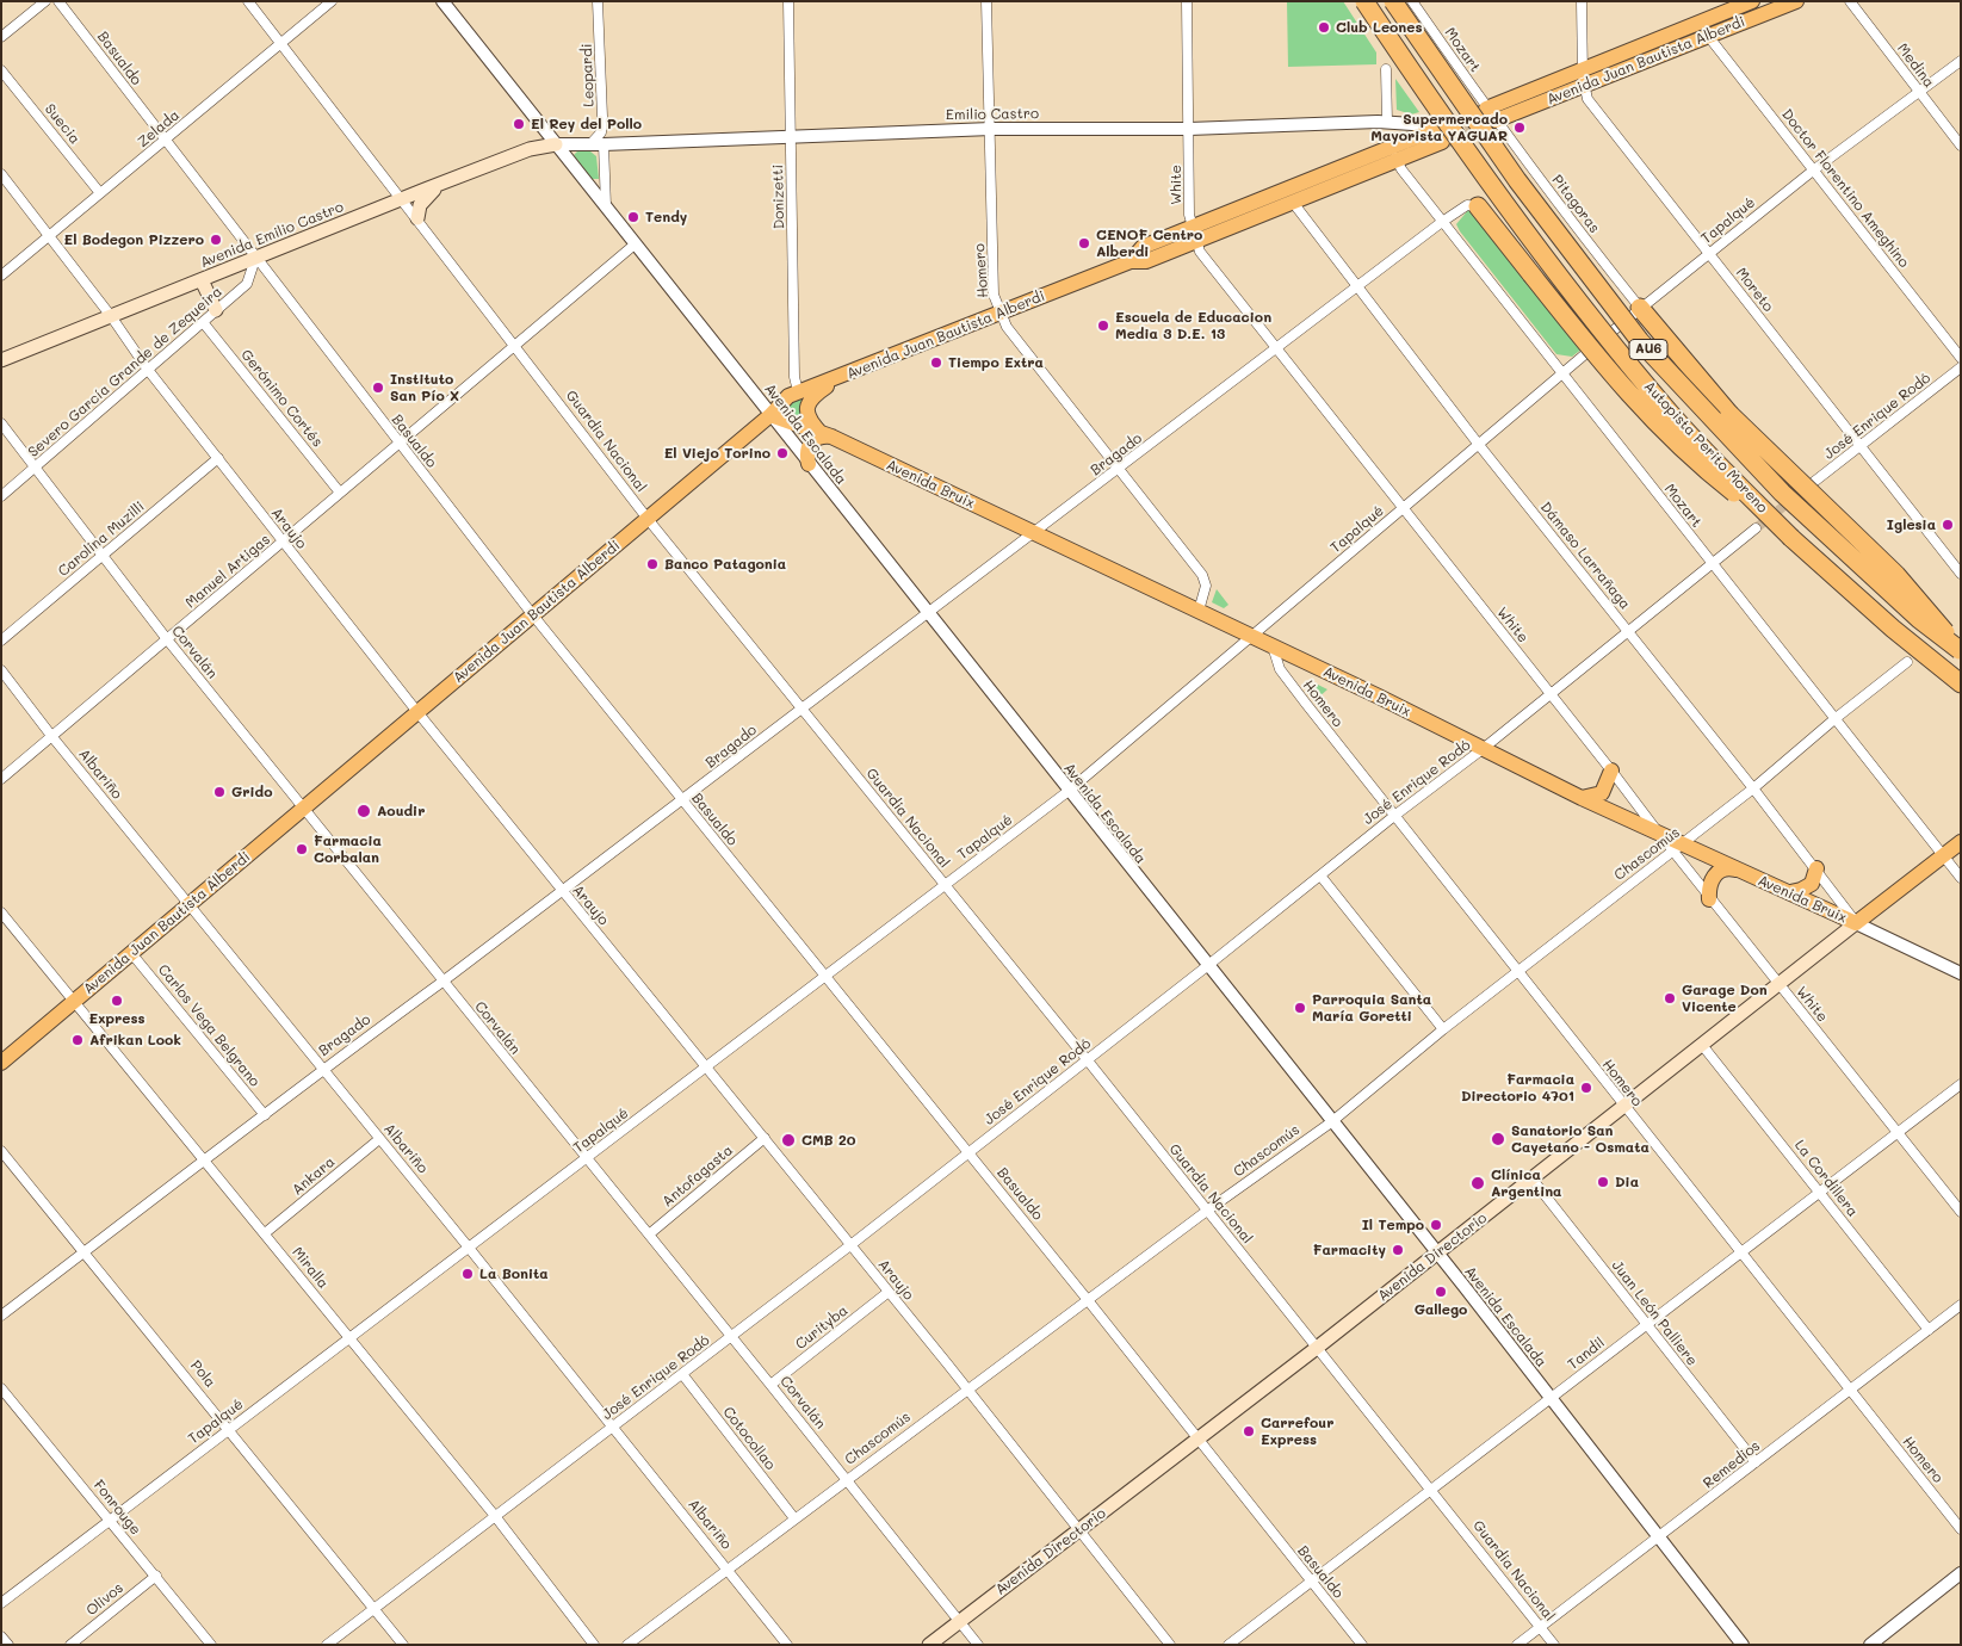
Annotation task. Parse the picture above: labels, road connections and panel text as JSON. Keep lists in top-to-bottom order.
{
  "streets": {
    "highway": ["AU6", "Autopista Perito Moreno"],
    "main road": [
      "Avenida Juan Bautista Alberdi",
      "Avenida Emilio Castro",
      "Avenida Bruix",
      "Avenida Directorio"
    ],
    "street": [
      "Mozart",
      "Basualdo",
      "Medina",
      "Leopardi",
      "Emilio Castro",
      "Suecia",
      "Zelada",
      "White",
      "Doctor Florentino Ameghino",
      "Donizetti",
      "Pitagoras",
      "Tapalqué",
      "Homero",
      "Moreto",
      "Severo García Grande de Zequeira",
      "Gerónimo Cortés",
      "José Enrique Rodó",
      "Avenida Escalada",
      "Guardia Nacional",
      "Bragado",
      "Araujo",
      "Carolina Muzilli",
      "Dámaso Larrañaga",
      "Manuel Artigas",
      "Corvalán",
      "Albariño",
      "Chascomús",
      "Carlos Vega Belgrano",
      "Ankara",
      "Antofagasta",
      "La Cordillera",
      "Miralla",
      "Juan León Palliere",
      "Curityba",
      "Tandil",
      "Pola",
      "Cotocollao",
      "Remedios",
      "Fonrouge",
      "Olivos"
    ]
  },
  "crossings": [
    ["Mozart", "Avenida Juan Bautista Alberdi"],
    ["Mozart", "Pitagoras"],
    ["Mozart", "Tapalqué"],
    ["Mozart", "José Enrique Rodó"],
    ["Mozart", "Bragado"],
    ["Mozart", "Chascomús"],
    ["Mozart", "Avenida Directorio"],
    ["Basualdo", "Avenida Juan Bautista Alberdi"],
    ["Basualdo", "Zelada"],
    ["Basualdo", "Tapalqué"],
    ["Basualdo", "Avenida Emilio Castro"],
    ["Basualdo", "Severo García Grande de Zequeira"],
    ["Basualdo", "José Enrique Rodó"],
    ["Basualdo", "Bragado"],
    ["Basualdo", "Manuel Artigas"],
    ["Basualdo", "Chascomús"],
    ["Basualdo", "Avenida Directorio"],
    ["Basualdo", "Tandil"],
    ["Avenida Juan Bautista Alberdi", "Emilio Castro"],
    ["Avenida Juan Bautista Alberdi", "White"],
    ["Avenida Juan Bautista Alberdi", "Doctor Florentino Ameghino"],
    ["Avenida Juan Bautista Alberdi", "Donizetti"],
    ["Avenida Juan Bautista Alberdi", "Pitagoras"],
    ["Avenida Juan Bautista Alberdi", "Homero"],
    ["Avenida Juan Bautista Alberdi", "Moreto"],
    ["Avenida Juan Bautista Alberdi", "Avenida Escalada"],
    ["Avenida Juan Bautista Alberdi", "Guardia Nacional"],
    ["Avenida Juan Bautista Alberdi", "Avenida Bruix"],
    ["Avenida Juan Bautista Alberdi", "Araujo"],
    ["Avenida Juan Bautista Alberdi", "Dámaso Larrañaga"],
    ["Avenida Juan Bautista Alberdi", "Corvalán"],
    ["Avenida Juan Bautista Alberdi", "Albariño"],
    ["Avenida Juan Bautista Alberdi", "Carlos Vega Belgrano"],
    ["Avenida Juan Bautista Alberdi", "Miralla"],
    ["Medina", "Tapalqué"],
    ["Leopardi", "Emilio Castro"],
    ["Emilio Castro", "White"],
    ["Emilio Castro", "Donizetti"],
    ["Emilio Castro", "Avenida Emilio Castro"],
    ["Emilio Castro", "Homero"],
    ["Emilio Castro", "Avenida Escalada"],
    ["Suecia", "Zelada"],
    ["Zelada", "Guardia Nacional"],
    ["Zelada", "Araujo"],
    ["White", "Tapalqué"],
    ["White", "José Enrique Rodó"],
    ["White", "Bragado"],
    ["White", "Avenida Bruix"],
    ["White", "Chascomús"],
    ["White", "Avenida Directorio"],
    ["White", "Tandil"],
    ["Doctor Florentino Ameghino", "Tapalqué"],
    ["Pitagoras", "Tapalqué"],
    ["Tapalqué", "Moreto"],
    ["Tapalqué", "Avenida Escalada"],
    ["Tapalqué", "Guardia Nacional"],
    ["Tapalqué", "Avenida Bruix"],
    ["Tapalqué", "Araujo"],
    ["Tapalqué", "Dámaso Larrañaga"],
    ["Tapalqué", "Corvalán"],
    ["Tapalqué", "Albariño"],
    ["Tapalqué", "Miralla"],
    ["Tapalqué", "Pola"],
    ["Tapalqué", "Fonrouge"],
    ["Avenida Emilio Castro", "Severo García Grande de Zequeira"],
    ["Avenida Emilio Castro", "Avenida Escalada"],
    ["Avenida Emilio Castro", "Guardia Nacional"],
    ["Avenida Emilio Castro", "Araujo"],
    ["Homero", "José Enrique Rodó"],
    ["Homero", "Bragado"],
    ["Homero", "Avenida Bruix"],
    ["Homero", "Chascomús"],
    ["Homero", "Avenida Directorio"],
    ["Homero", "Tandil"],
    ["Homero", "Remedios"],
    ["Moreto", "José Enrique Rodó"],
    ["Severo García Grande de Zequeira", "Gerónimo Cortés"],
    ["Severo García Grande de Zequeira", "Araujo"],
    ["Severo García Grande de Zequeira", "Corvalán"],
    ["Gerónimo Cortés", "Manuel Artigas"],
    ["José Enrique Rodó", "Avenida Escalada"],
    ["José Enrique Rodó", "Guardia Nacional"],
    ["José Enrique Rodó", "Avenida Bruix"],
    ["José Enrique Rodó", "Araujo"],
    ["José Enrique Rodó", "Dámaso Larrañaga"],
    ["José Enrique Rodó", "Corvalán"],
    ["José Enrique Rodó", "Albariño"],
    ["José Enrique Rodó", "Miralla"],
    ["José Enrique Rodó", "Pola"],
    ["José Enrique Rodó", "Cotocollao"],
    ["Avenida Escalada", "Bragado"],
    ["Avenida Escalada", "Avenida Bruix"],
    ["Avenida Escalada", "Manuel Artigas"],
    ["Avenida Escalada", "Chascomús"],
    ["Avenida Escalada", "Avenida Directorio"],
    ["Avenida Escalada", "Tandil"],
    ["Avenida Escalada", "Remedios"],
    ["Guardia Nacional", "Bragado"],
    ["Guardia Nacional", "Manuel Artigas"],
    ["Guardia Nacional", "Chascomús"],
    ["Guardia Nacional", "Avenida Directorio"],
    ["Guardia Nacional", "Tandil"],
    ["Guardia Nacional", "Remedios"],
    ["Bragado", "Avenida Bruix"],
    ["Bragado", "Araujo"],
    ["Bragado", "Dámaso Larrañaga"],
    ["Bragado", "Corvalán"],
    ["Bragado", "Albariño"],
    ["Bragado", "Carlos Vega Belgrano"],
    ["Bragado", "Miralla"],
    ["Bragado", "Pola"],
    ["Avenida Bruix", "Dámaso Larrañaga"],
    ["Avenida Bruix", "Chascomús"],
    ["Avenida Bruix", "Avenida Directorio"],
    ["Araujo", "Carolina Muzilli"],
    ["Araujo", "Manuel Artigas"],
    ["Araujo", "Chascomús"],
    ["Araujo", "Antofagasta"],
    ["Araujo", "Avenida Directorio"],
    ["Araujo", "Curityba"],
    ["Carolina Muzilli", "Corvalán"],
    ["Dámaso Larrañaga", "Chascomús"],
    ["Dámaso Larrañaga", "Avenida Directorio"],
    ["Manuel Artigas", "Corvalán"],
    ["Manuel Artigas", "Albariño"],
    ["Corvalán", "Chascomús"],
    ["Corvalán", "Antofagasta"],
    ["Corvalán", "Avenida Directorio"],
    ["Corvalán", "Curityba"],
    ["Albariño", "Chascomús"],
    ["Albariño", "Ankara"],
    ["Chascomús", "Cotocollao"],
    ["Ankara", "Miralla"],
    ["La Cordillera", "Avenida Directorio"],
    ["La Cordillera", "Tandil"],
    ["La Cordillera", "Remedios"],
    ["Avenida Directorio", "Juan León Palliere"],
    ["Juan León Palliere", "Tandil"],
    ["Juan León Palliere", "Remedios"],
    ["Fonrouge", "Olivos"]
  ],
  "places": [
    "Club Leones",
    "El Rey del Pollo",
    "Supermercado Mayorista YAGUAR",
    "Tendy",
    "El Bodegon Pizzero",
    "CENOF Centro Alberdi",
    "Escuela de Educacion Media 3 D.E. 13",
    "Tiempo Extra",
    "Instituto San Pío X",
    "El Viejo Torino",
    "Iglesia",
    "Banco Patagonia",
    "Grido",
    "Aoudir",
    "Farmacia Corbalan",
    "Garage Don Vicente",
    "Express",
    "Parroquia Santa María Goretti",
    "Afrikan Look",
    "Farmacia Directorio 4701",
    "Sanatorio San Cayetano - Osmata",
    "CMB 20",
    "Dia",
    "Clínica Argentina",
    "Il Tempo",
    "Farmacity",
    "La Bonita",
    "Gallego",
    "Carrefour Express"
  ]
}
